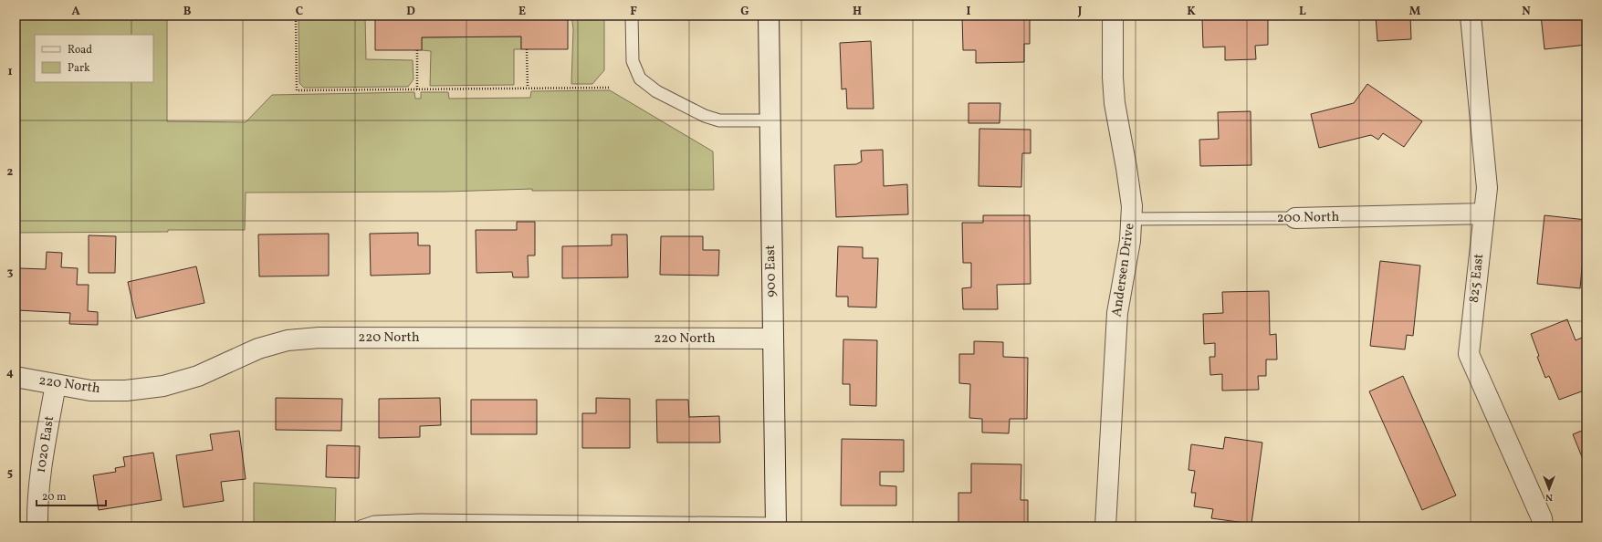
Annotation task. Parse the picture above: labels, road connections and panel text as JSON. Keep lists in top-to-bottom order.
{
  "streets": {
    "street": [
      "200 North",
      "Andersen Drive",
      "900 East",
      "825 East",
      "220 North",
      "1020 East"
    ]
  },
  "crossings": [
    ["200 North", "Andersen Drive"],
    ["200 North", "825 East"],
    ["900 East", "220 North"],
    ["220 North", "1020 East"]
  ],
  "legend": ["Road", "Park"],
  "scale_bar": "20 m",
  "north": "bottom",
  "grid": {
    "columns": [
      "A",
      "B",
      "C",
      "D",
      "E",
      "F",
      "G",
      "H",
      "I",
      "J",
      "K",
      "L",
      "M",
      "N"
    ],
    "rows": [
      "1",
      "2",
      "3",
      "4",
      "5"
    ]
  }
}
